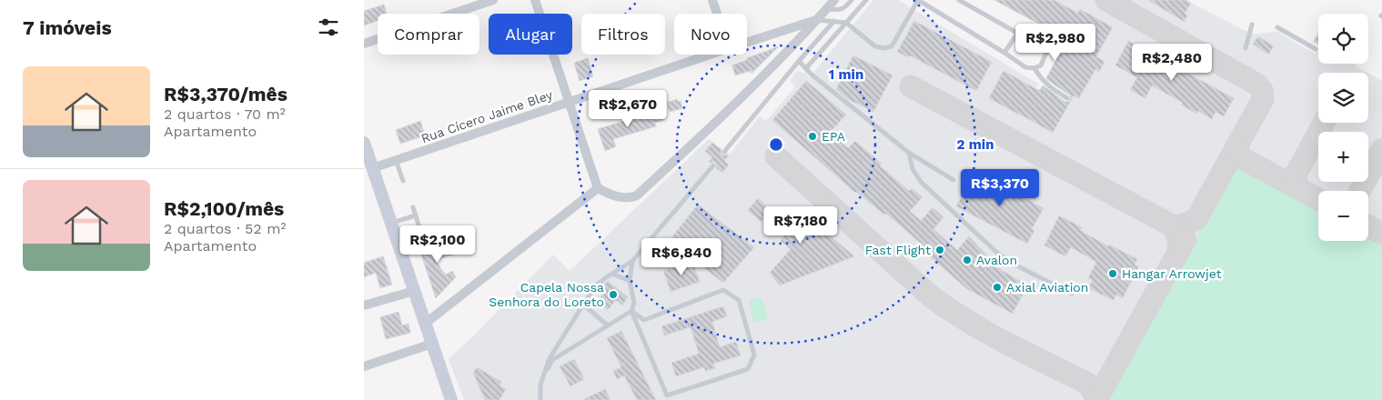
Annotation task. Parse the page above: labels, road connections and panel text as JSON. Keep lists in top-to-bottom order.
{
  "streets": {
    "street": ["Rua Cícero Jaime Bley"]
  },
  "places": [
    "EPA",
    "Fast Flight",
    "Avalon",
    "Hangar Arrowjet",
    "Axial Aviation",
    "Capela Nossa Senhora do Loreto"
  ],
  "page": {
    "heading": "7 imóveis",
    "map_buttons": ["+", "−"],
    "chip": [
      "Comprar",
      "Alugar",
      "Filtros",
      "Novo"
    ],
    "price": [
      "R$2,980",
      "R$2,480",
      "R$2,670",
      "R$3,370",
      "R$7,180",
      "R$2,100",
      "R$6,840"
    ],
    "list": [
      {
        "name": "R$3,370/mês",
        "note": "2 quartos · 70 m² · Apartamento"
      },
      {
        "name": "R$2,100/mês",
        "note": "2 quartos · 52 m² · Apartamento"
      }
    ]
  },
  "rings": ["1 min", "2 min"]
}
